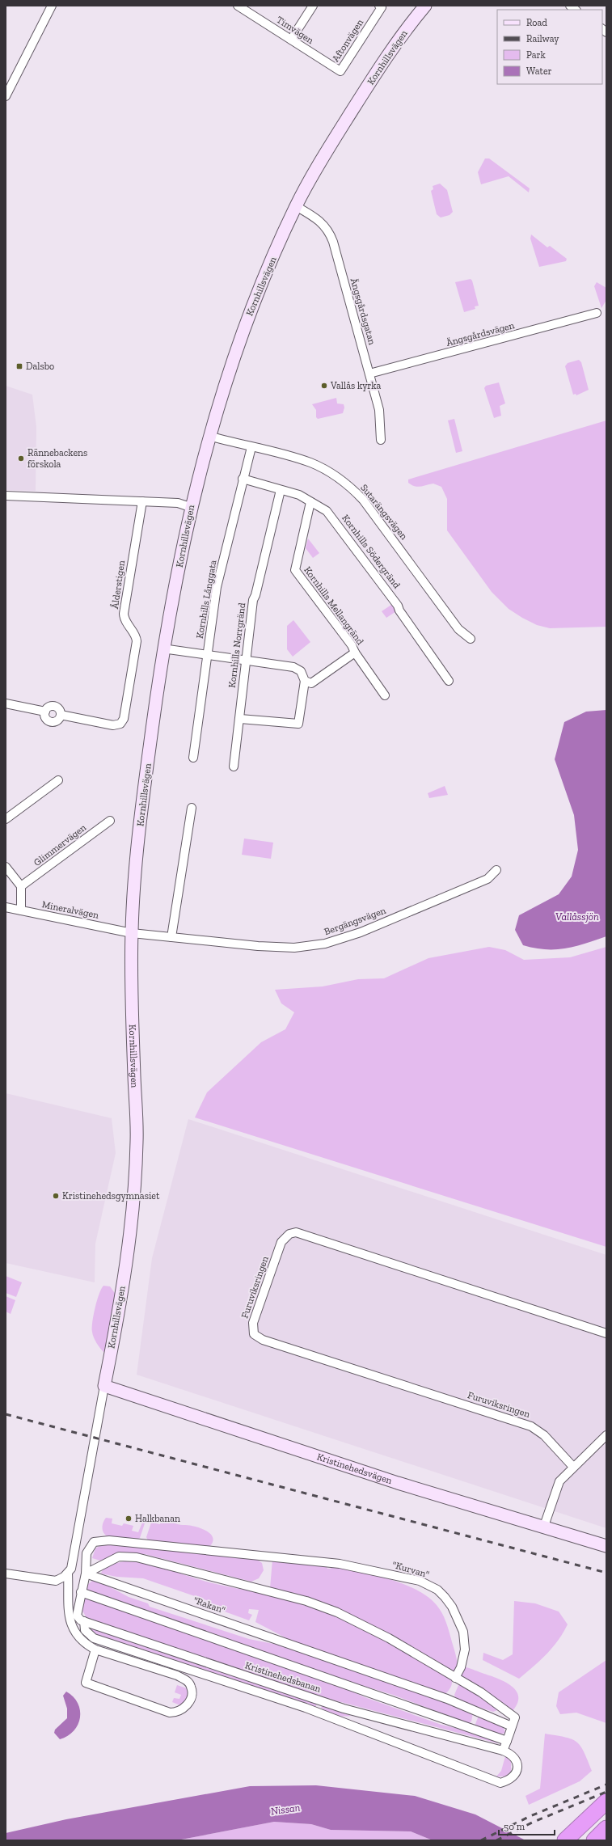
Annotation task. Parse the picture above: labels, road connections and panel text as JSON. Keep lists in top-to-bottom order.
{
  "streets": {
    "street": [
      "Timvägen",
      "Aftonvägen",
      "Kornhillsvägen",
      "Ängsgårdsgatan",
      "Ängsgårdsvägen",
      "Sutarängsvägen",
      "Kornhills Södergränd",
      "Ålderstigen",
      "Kornhills Långgata",
      "Kornhills Mellangränd",
      "Kornhills Norrgränd",
      "Glimmervägen",
      "Mineralvägen",
      "Bergängsvägen",
      "Furuviksringen",
      "Kristinehedsvägen",
      "\"Kurvan\"",
      "\"Rakan\"",
      "Kristinehedsbanan"
    ]
  },
  "crossings": [
    ["Timvägen", "Aftonvägen"],
    ["Kornhillsvägen", "Ängsgårdsgatan"],
    ["Kornhillsvägen", "Sutarängsvägen"],
    ["Kornhillsvägen", "Mineralvägen"],
    ["Kornhillsvägen", "Bergängsvägen"],
    ["Kornhillsvägen", "Kristinehedsvägen"],
    ["Kornhillsvägen", "Kristinehedsbanan"],
    ["Ängsgårdsgatan", "Ängsgårdsvägen"],
    ["Sutarängsvägen", "Kornhills Långgata"],
    ["Kornhills Södergränd", "Kornhills Långgata"],
    ["Kornhills Södergränd", "Kornhills Mellangränd"],
    ["Kornhills Södergränd", "Kornhills Norrgränd"],
    ["Mineralvägen", "Bergängsvägen"],
    ["\"Kurvan\"", "\"Rakan\""]
  ],
  "water": ["Vallåssjön", "Nissan"],
  "places": {
    "transit": ["Dalsbo"],
    "other": [
      "Vallås kyrka",
      "Rännebackens förskola",
      "Kristinehedsgymnasiet",
      "Halkbanan"
    ]
  },
  "legend": [
    "Road",
    "Railway",
    "Park",
    "Water"
  ],
  "scale_bar": "50 m"
}
